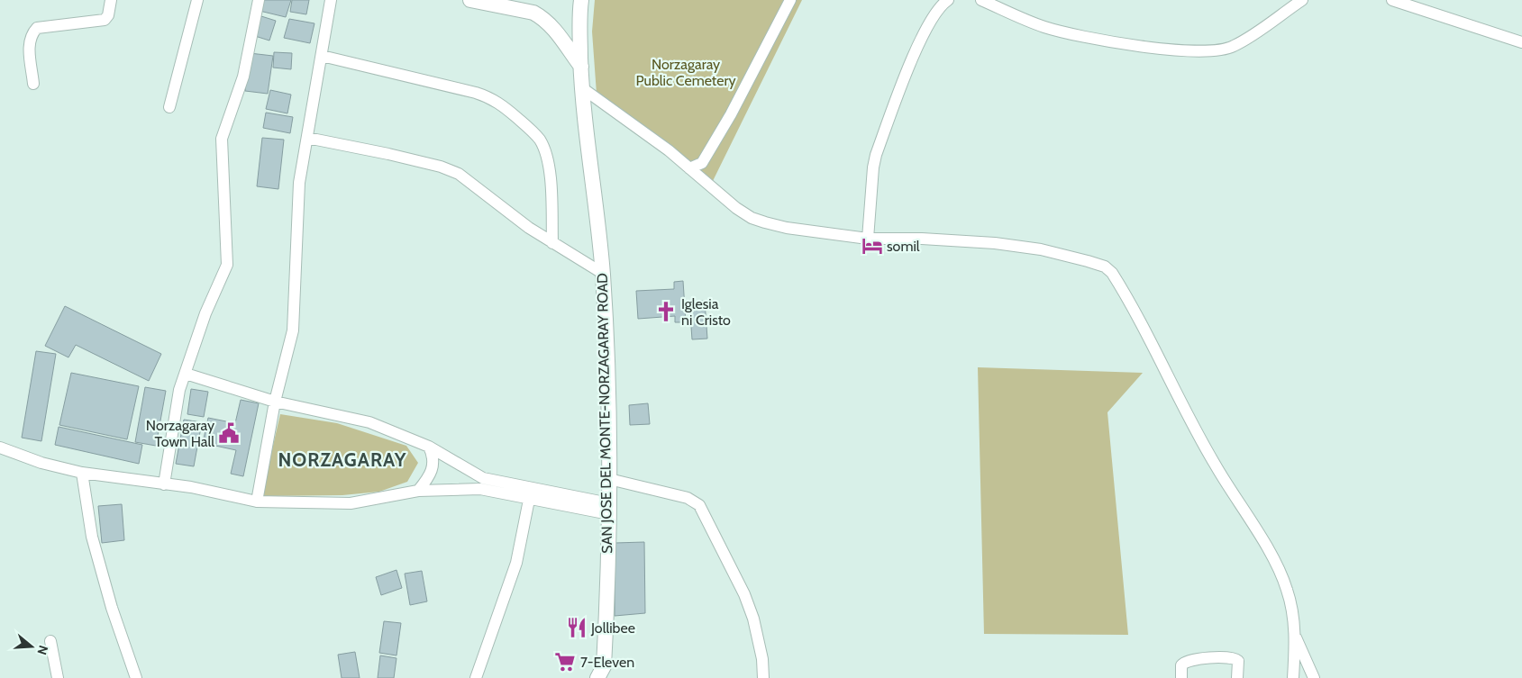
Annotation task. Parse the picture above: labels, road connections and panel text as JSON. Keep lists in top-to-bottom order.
{
  "streets": {
    "main road": ["SAN JOSE DEL MONTE-NORZAGARAY ROAD"]
  },
  "districts": ["NORZAGARAY"],
  "parks": ["Norzagaray Public Cemetery"],
  "places": {
    "hotel": ["somil"],
    "church": ["Iglesia ni Cristo"],
    "public building": ["Norzagaray Town Hall"],
    "restaurant": ["Jollibee"],
    "supermarket": ["7-Eleven"]
  },
  "north": "right"
}
